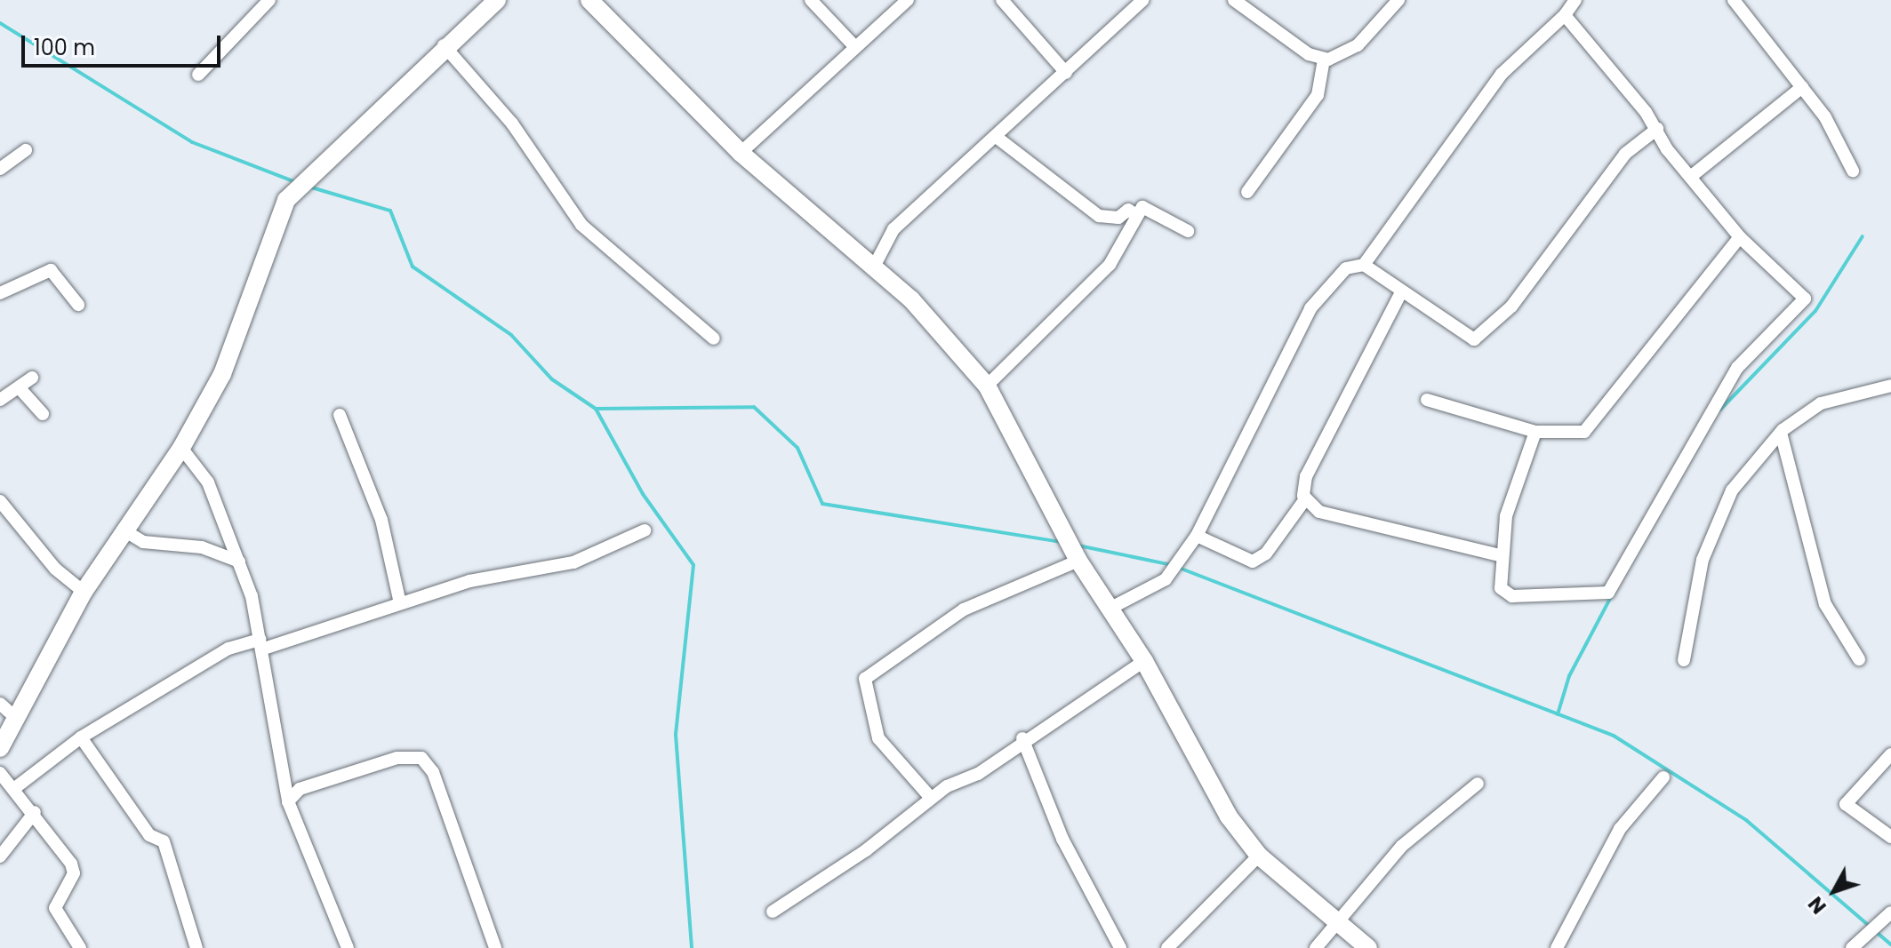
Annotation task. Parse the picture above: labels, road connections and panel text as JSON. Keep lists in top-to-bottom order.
{
  "scale_bar": "100 m",
  "north": "bottom left"
}
